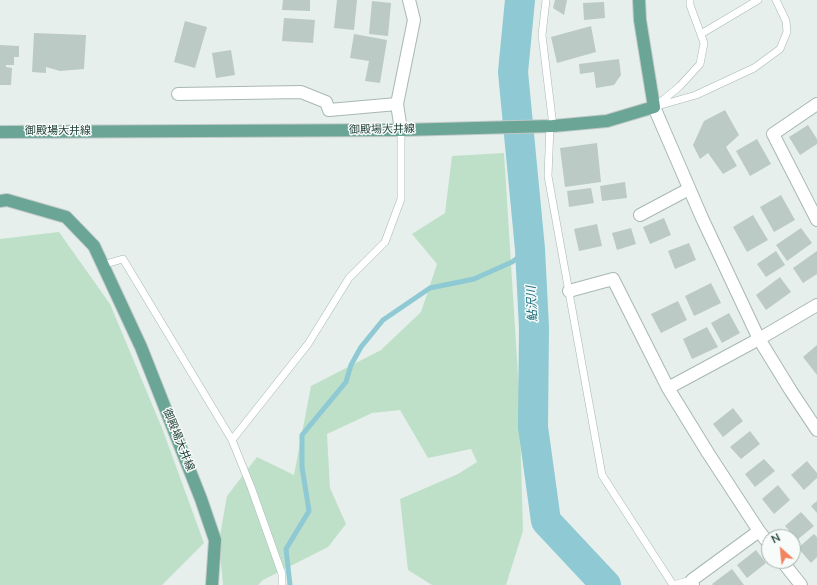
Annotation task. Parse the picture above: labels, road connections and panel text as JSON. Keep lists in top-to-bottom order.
{
  "streets": {
    "main road": ["御殿場大井線"]
  },
  "water": ["鮎沢川"],
  "north": "top left"
}
